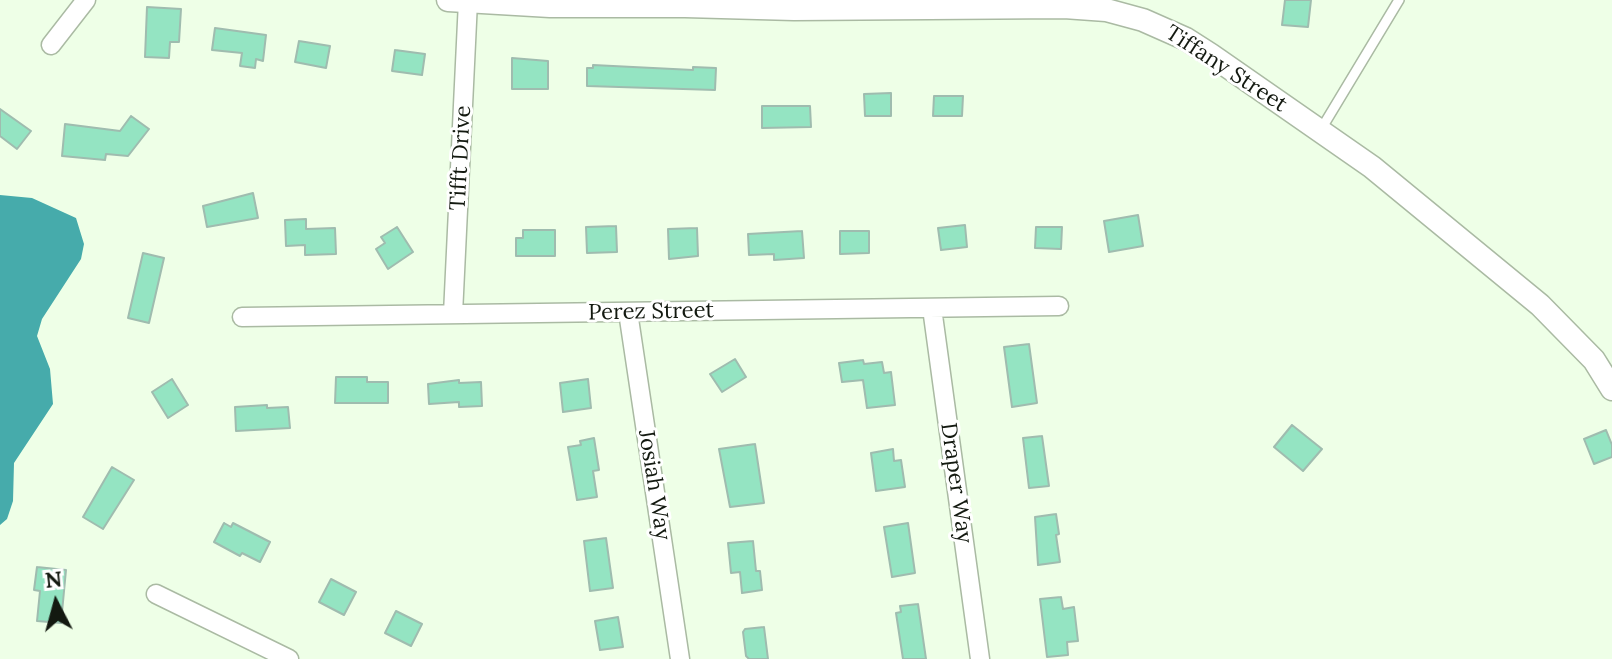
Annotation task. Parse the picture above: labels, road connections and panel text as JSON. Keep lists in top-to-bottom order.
{
  "streets": {
    "street": [
      "Tiffany Street",
      "Tifft Drive",
      "Perez Street",
      "Draper Way",
      "Josiah Way"
    ]
  },
  "crossings": [
    ["Tiffany Street", "Tifft Drive"],
    ["Tifft Drive", "Perez Street"],
    ["Perez Street", "Draper Way"],
    ["Perez Street", "Josiah Way"]
  ],
  "north": "top"
}
